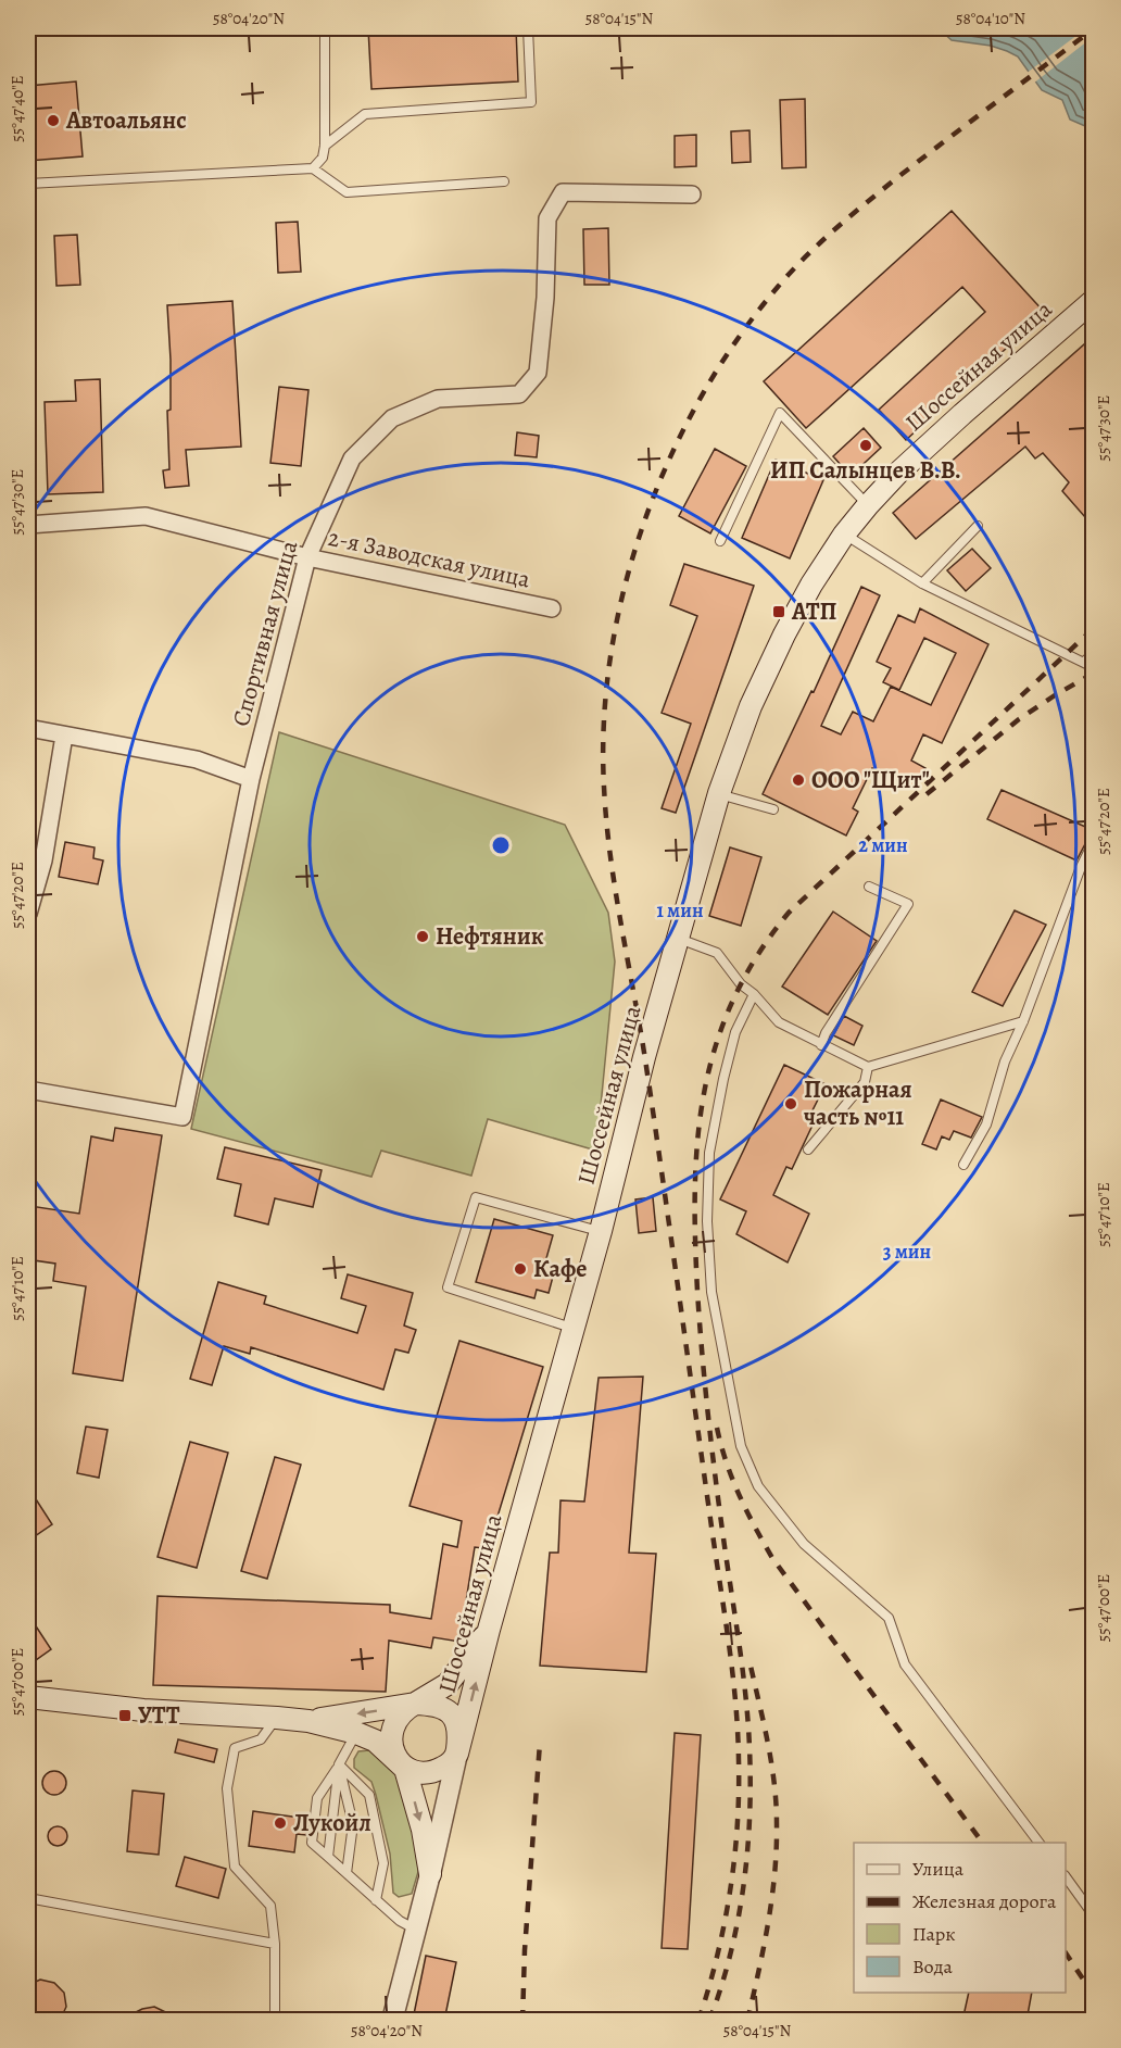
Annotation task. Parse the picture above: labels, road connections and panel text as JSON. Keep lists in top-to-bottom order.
{
  "streets": {
    "main road": ["Шоссейная улица"],
    "street": ["2-я Заводская улица", "Спортивная улица"]
  },
  "crossings": [
    ["2-я Заводская улица", "Спортивная улица"]
  ],
  "places": {
    "other": [
      "Автоальянс",
      "ИП Салынцев В.В.",
      "ООО \"Щит\"",
      "Нефтяник",
      "Пожарная часть №11",
      "Кафе",
      "Лукойл"
    ],
    "transit": ["АТП", "УТТ"]
  },
  "legend": [
    "Улица",
    "Железная дорога",
    "Парк",
    "Вода"
  ],
  "coordinates": [
    "58°04'20\"N",
    "58°04'15\"N",
    "58°04'10\"N",
    "55°47'40\"E",
    "55°47'30\"E",
    "55°47'20\"E",
    "55°47'10\"E",
    "55°47'00\"E"
  ],
  "rings": ["2 мин", "1 мин", "3 мин"]
}
